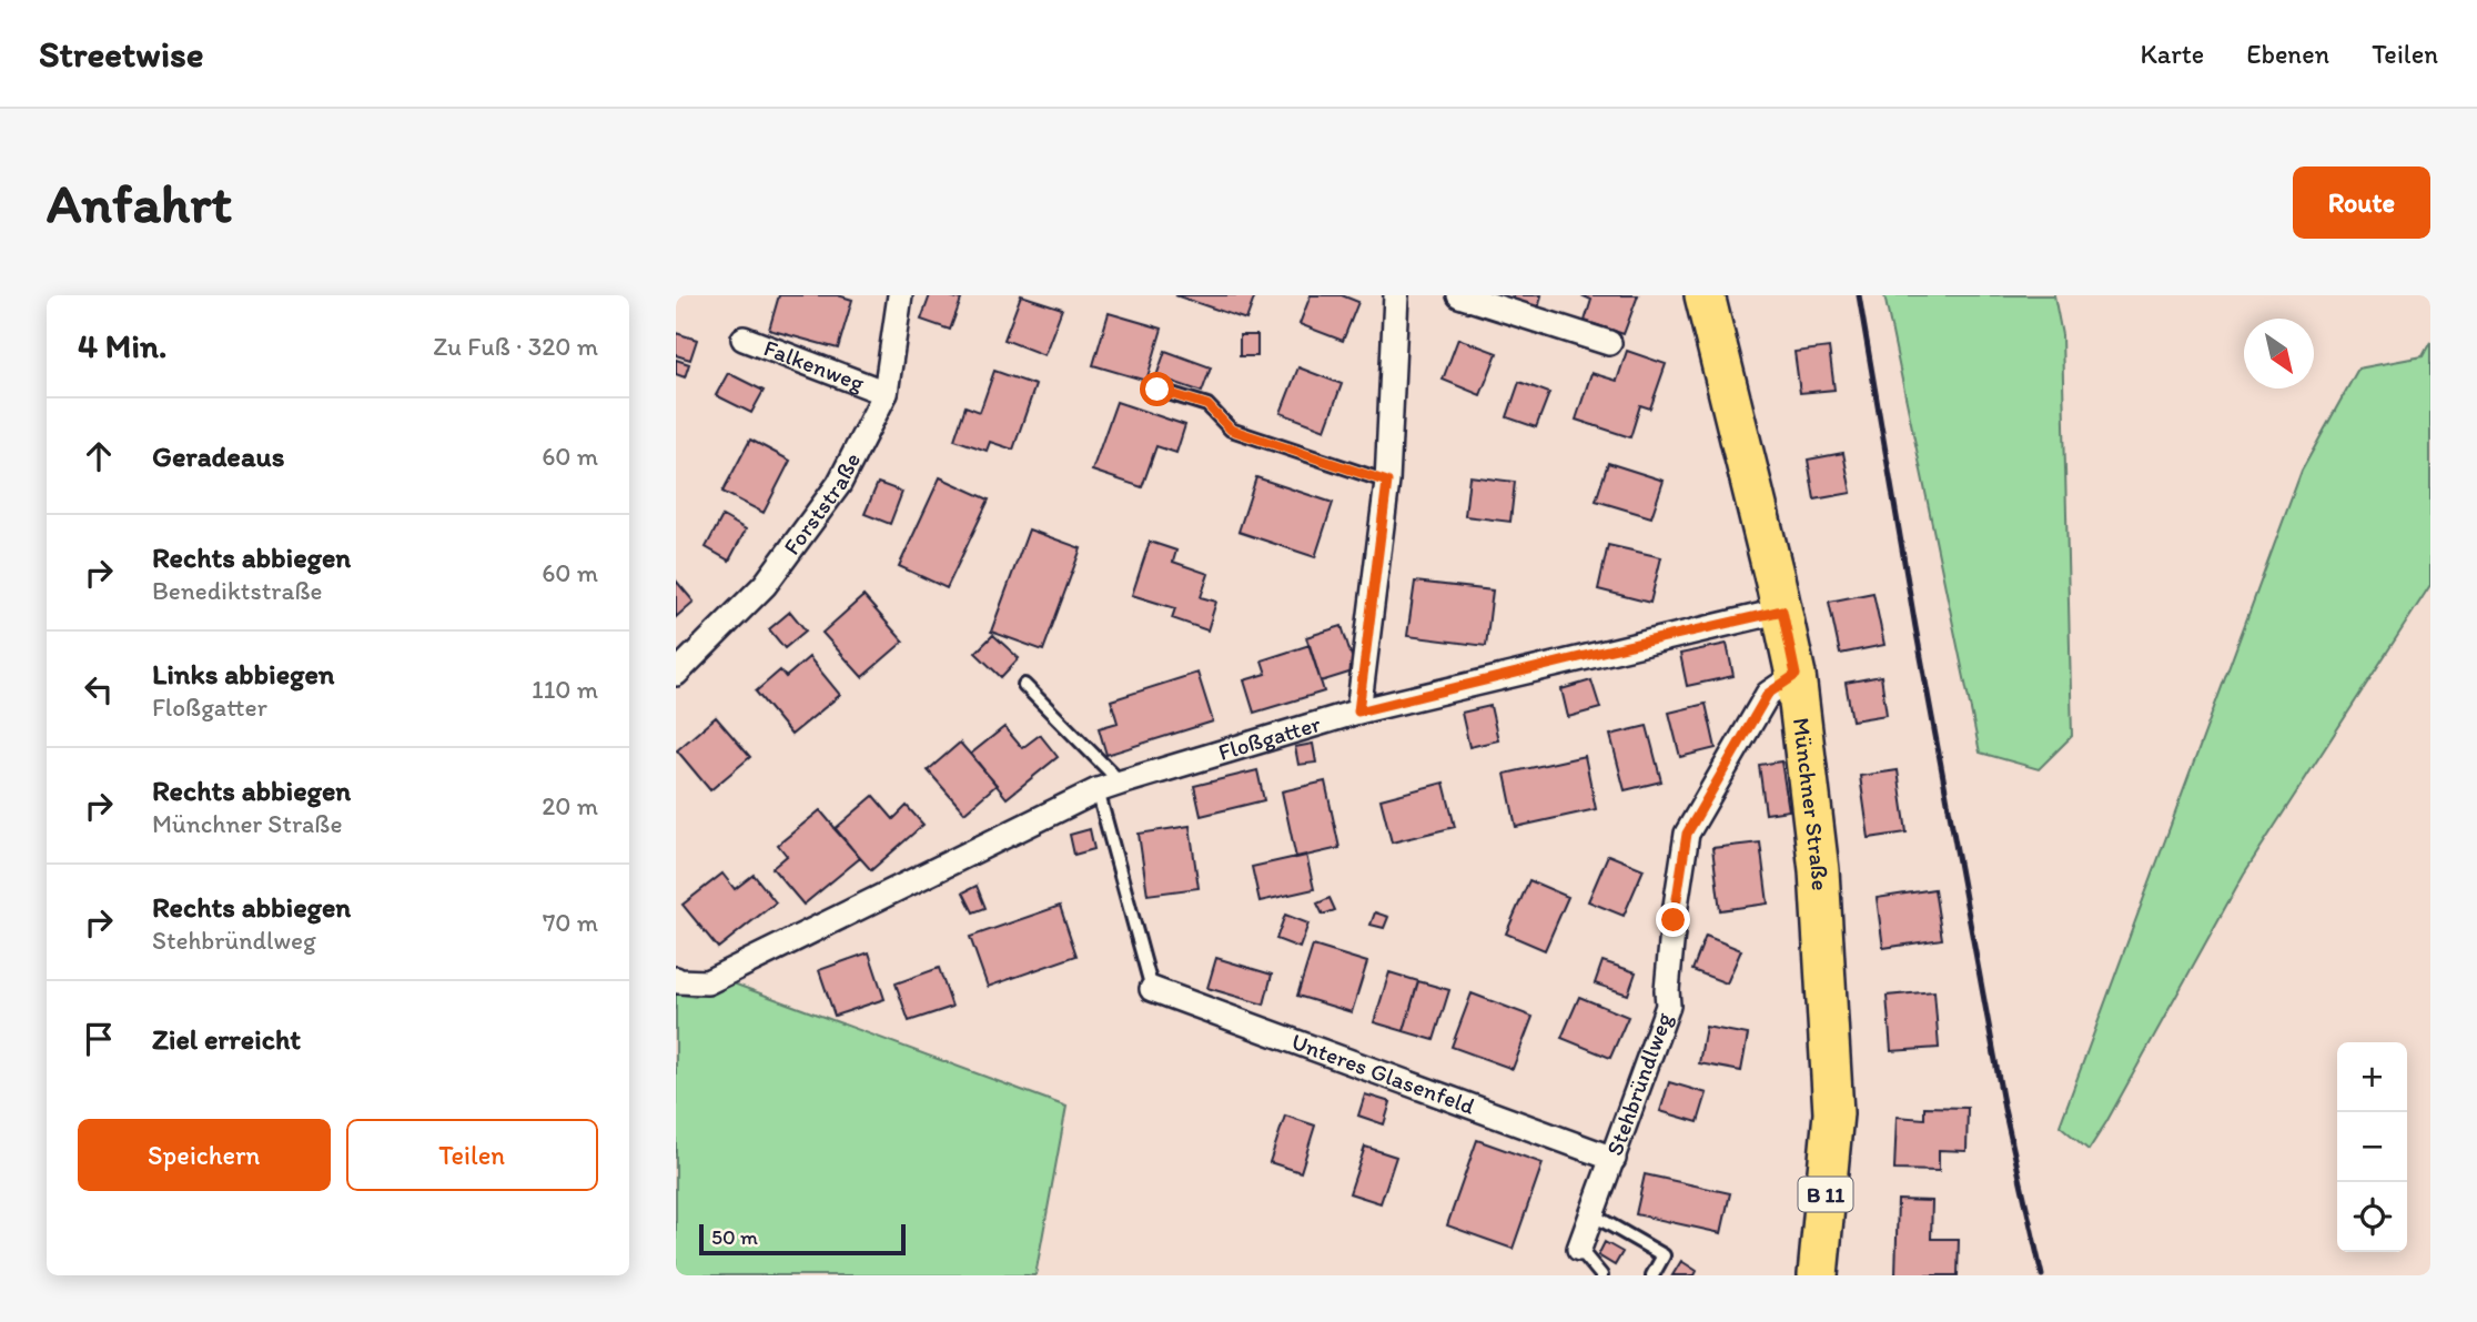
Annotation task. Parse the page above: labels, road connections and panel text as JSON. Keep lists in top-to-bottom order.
{
  "streets": {
    "main road": ["Münchner Straße", "B 11"],
    "street": [
      "Falkenweg",
      "Forststraße",
      "Floßgatter",
      "Unteres Glasenfeld",
      "Stehbründlweg"
    ]
  },
  "crossings": [
    ["Falkenweg", "Forststraße"],
    ["Floßgatter", "Münchner Straße"],
    ["Münchner Straße", "Stehbründlweg"],
    ["Unteres Glasenfeld", "Stehbründlweg"]
  ],
  "scale_bar": "50 m",
  "north": "bottom right",
  "page": {
    "header": "Streetwise",
    "nav": ["Karte", "Ebenen", "Teilen"],
    "buttons": [
      "Route",
      ["Speichern", "Teilen"]
    ],
    "title": "Anfahrt",
    "heading": ["4 Min.", "Zu Fuß · 320 m"],
    "list": [
      ["Geradeaus", "60 m"],
      ["Rechts abbiegen", "Benediktstraße", "60 m"],
      ["Links abbiegen", "Floßgatter", "110 m"],
      ["Rechts abbiegen", "Münchner Straße", "20 m"],
      ["Rechts abbiegen", "Stehbründlweg", "70 m"],
      "Ziel erreicht"
    ],
    "map_buttons": ["+", "−"],
    "scale": "50 m"
  }
}
